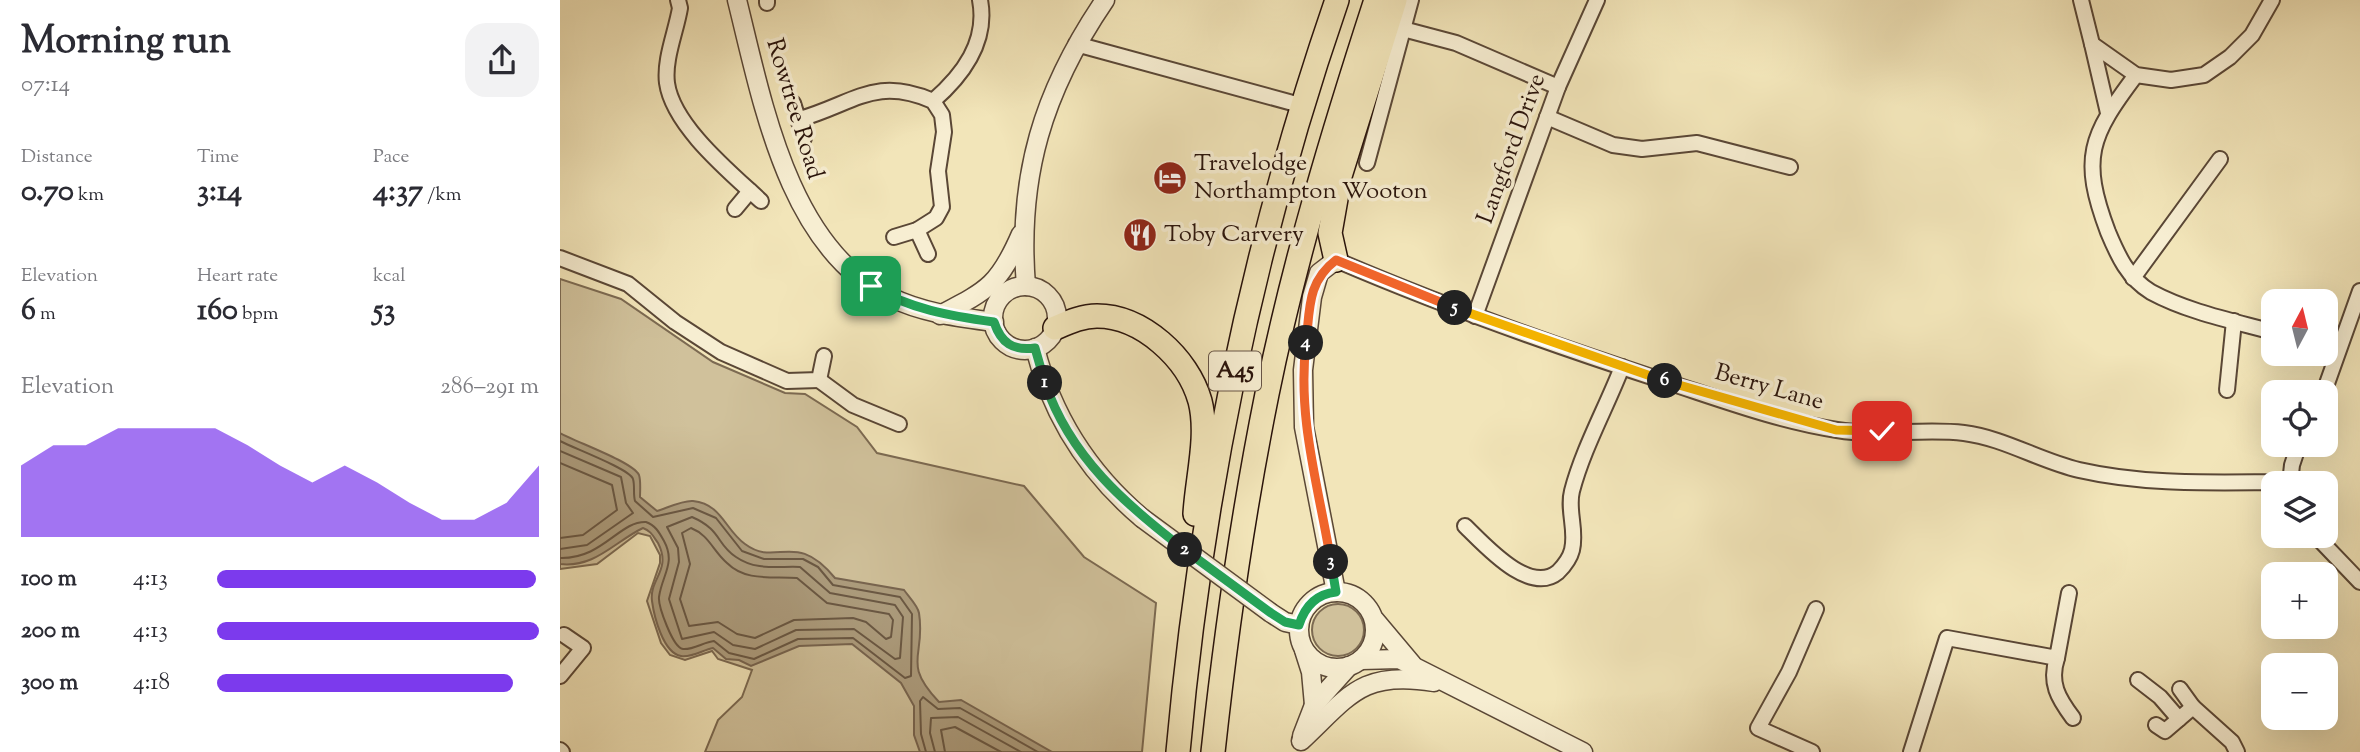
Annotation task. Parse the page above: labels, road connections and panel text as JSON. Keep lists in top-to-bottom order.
{
  "streets": {
    "highway": ["A45"],
    "street": ["Rowtree Road", "Langford Drive", "Berry Lane"]
  },
  "crossings": [
    ["Langford Drive", "Berry Lane"]
  ],
  "places": {
    "hotel": ["Travelodge Northampton Wooton"],
    "restaurant": ["Toby Carvery"]
  },
  "north": "top",
  "page": {
    "heading": ["Morning run", "07:14"],
    "stats": [
      ["Distance", "0.70 km"],
      ["Time", "3:14"],
      ["Pace", "4:37 /km"],
      ["Elevation", "6 m"],
      ["Heart rate", "160 bpm"],
      ["kcal", "53"]
    ],
    "map_buttons": ["+", "−"],
    "pins": [
      "5",
      "4",
      "6",
      "1",
      "2",
      "3"
    ],
    "chart": ["Elevation", "286–291 m"],
    "list": [
      {
        "name": "100 m",
        "note": "4:13"
      },
      {
        "name": "200 m",
        "note": "4:13"
      },
      {
        "name": "300 m",
        "note": "4:18"
      }
    ]
  }
}
